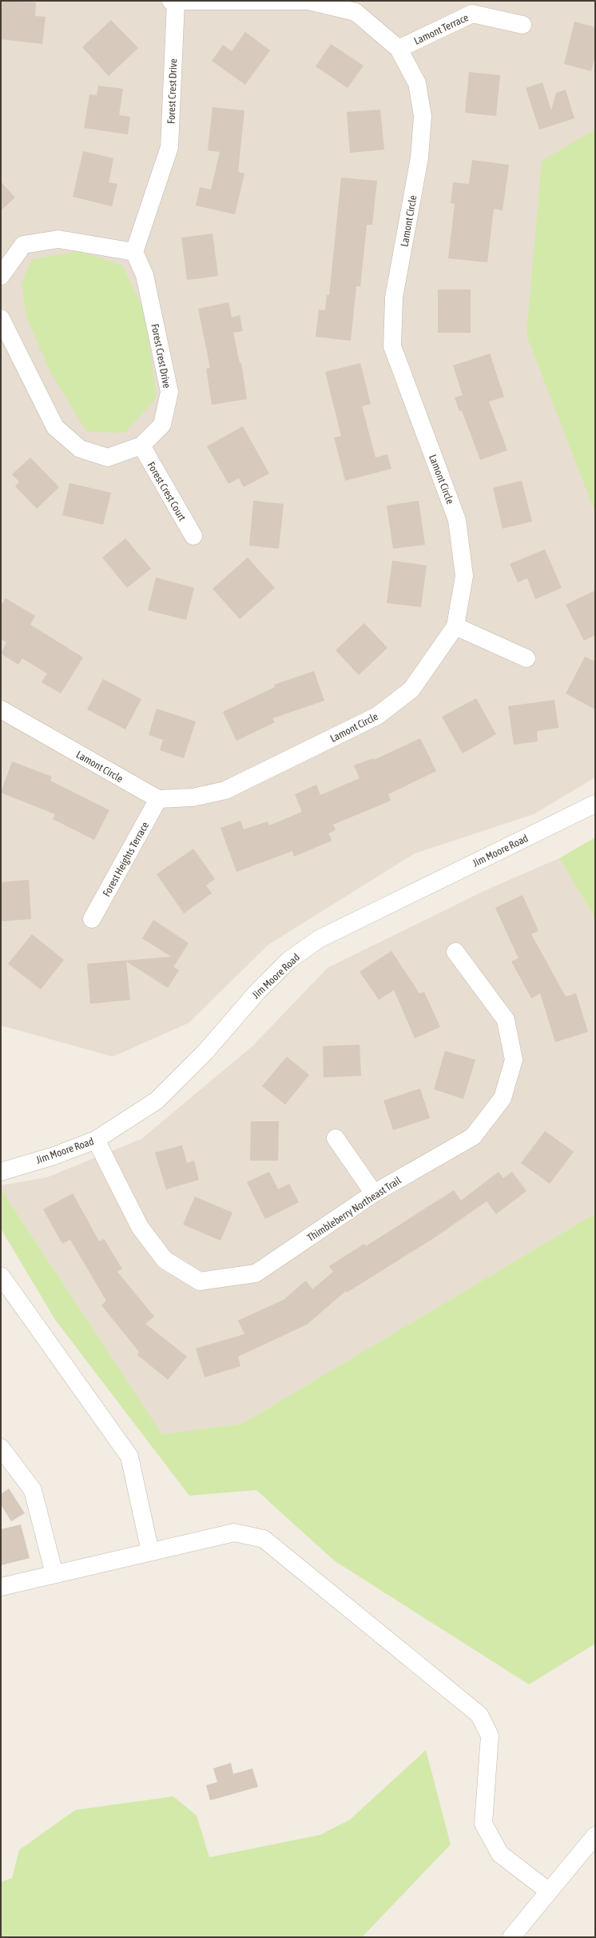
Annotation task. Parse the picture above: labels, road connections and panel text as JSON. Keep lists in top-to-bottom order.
{
  "streets": {
    "street": [
      "Lamont Terrace",
      "Forest Crest Drive",
      "Lamont Circle",
      "Forest Crest Court",
      "Jim Moore Road",
      "Forest Heights Terrace",
      "Thimbleberry Northeast Trail"
    ]
  },
  "crossings": [
    ["Lamont Terrace", "Lamont Circle"],
    ["Forest Crest Drive", "Lamont Circle"],
    ["Forest Crest Drive", "Forest Crest Court"],
    ["Lamont Circle", "Forest Heights Terrace"],
    ["Jim Moore Road", "Thimbleberry Northeast Trail"]
  ]
}
